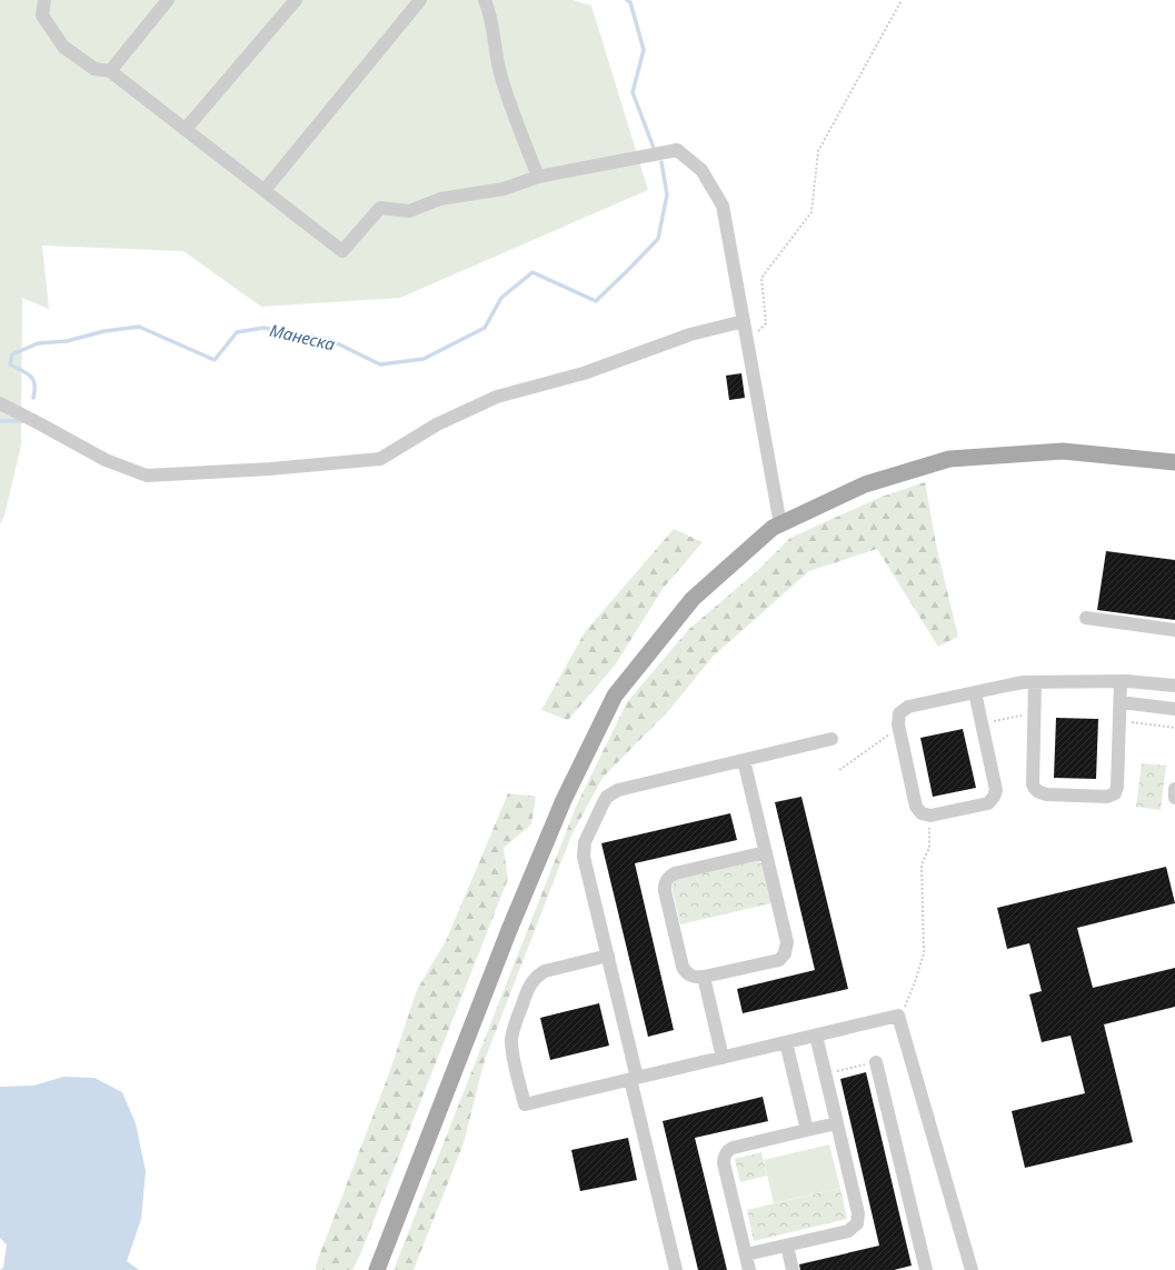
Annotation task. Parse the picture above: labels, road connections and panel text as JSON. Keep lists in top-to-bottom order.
{
  "water": ["Манеска"]
}
